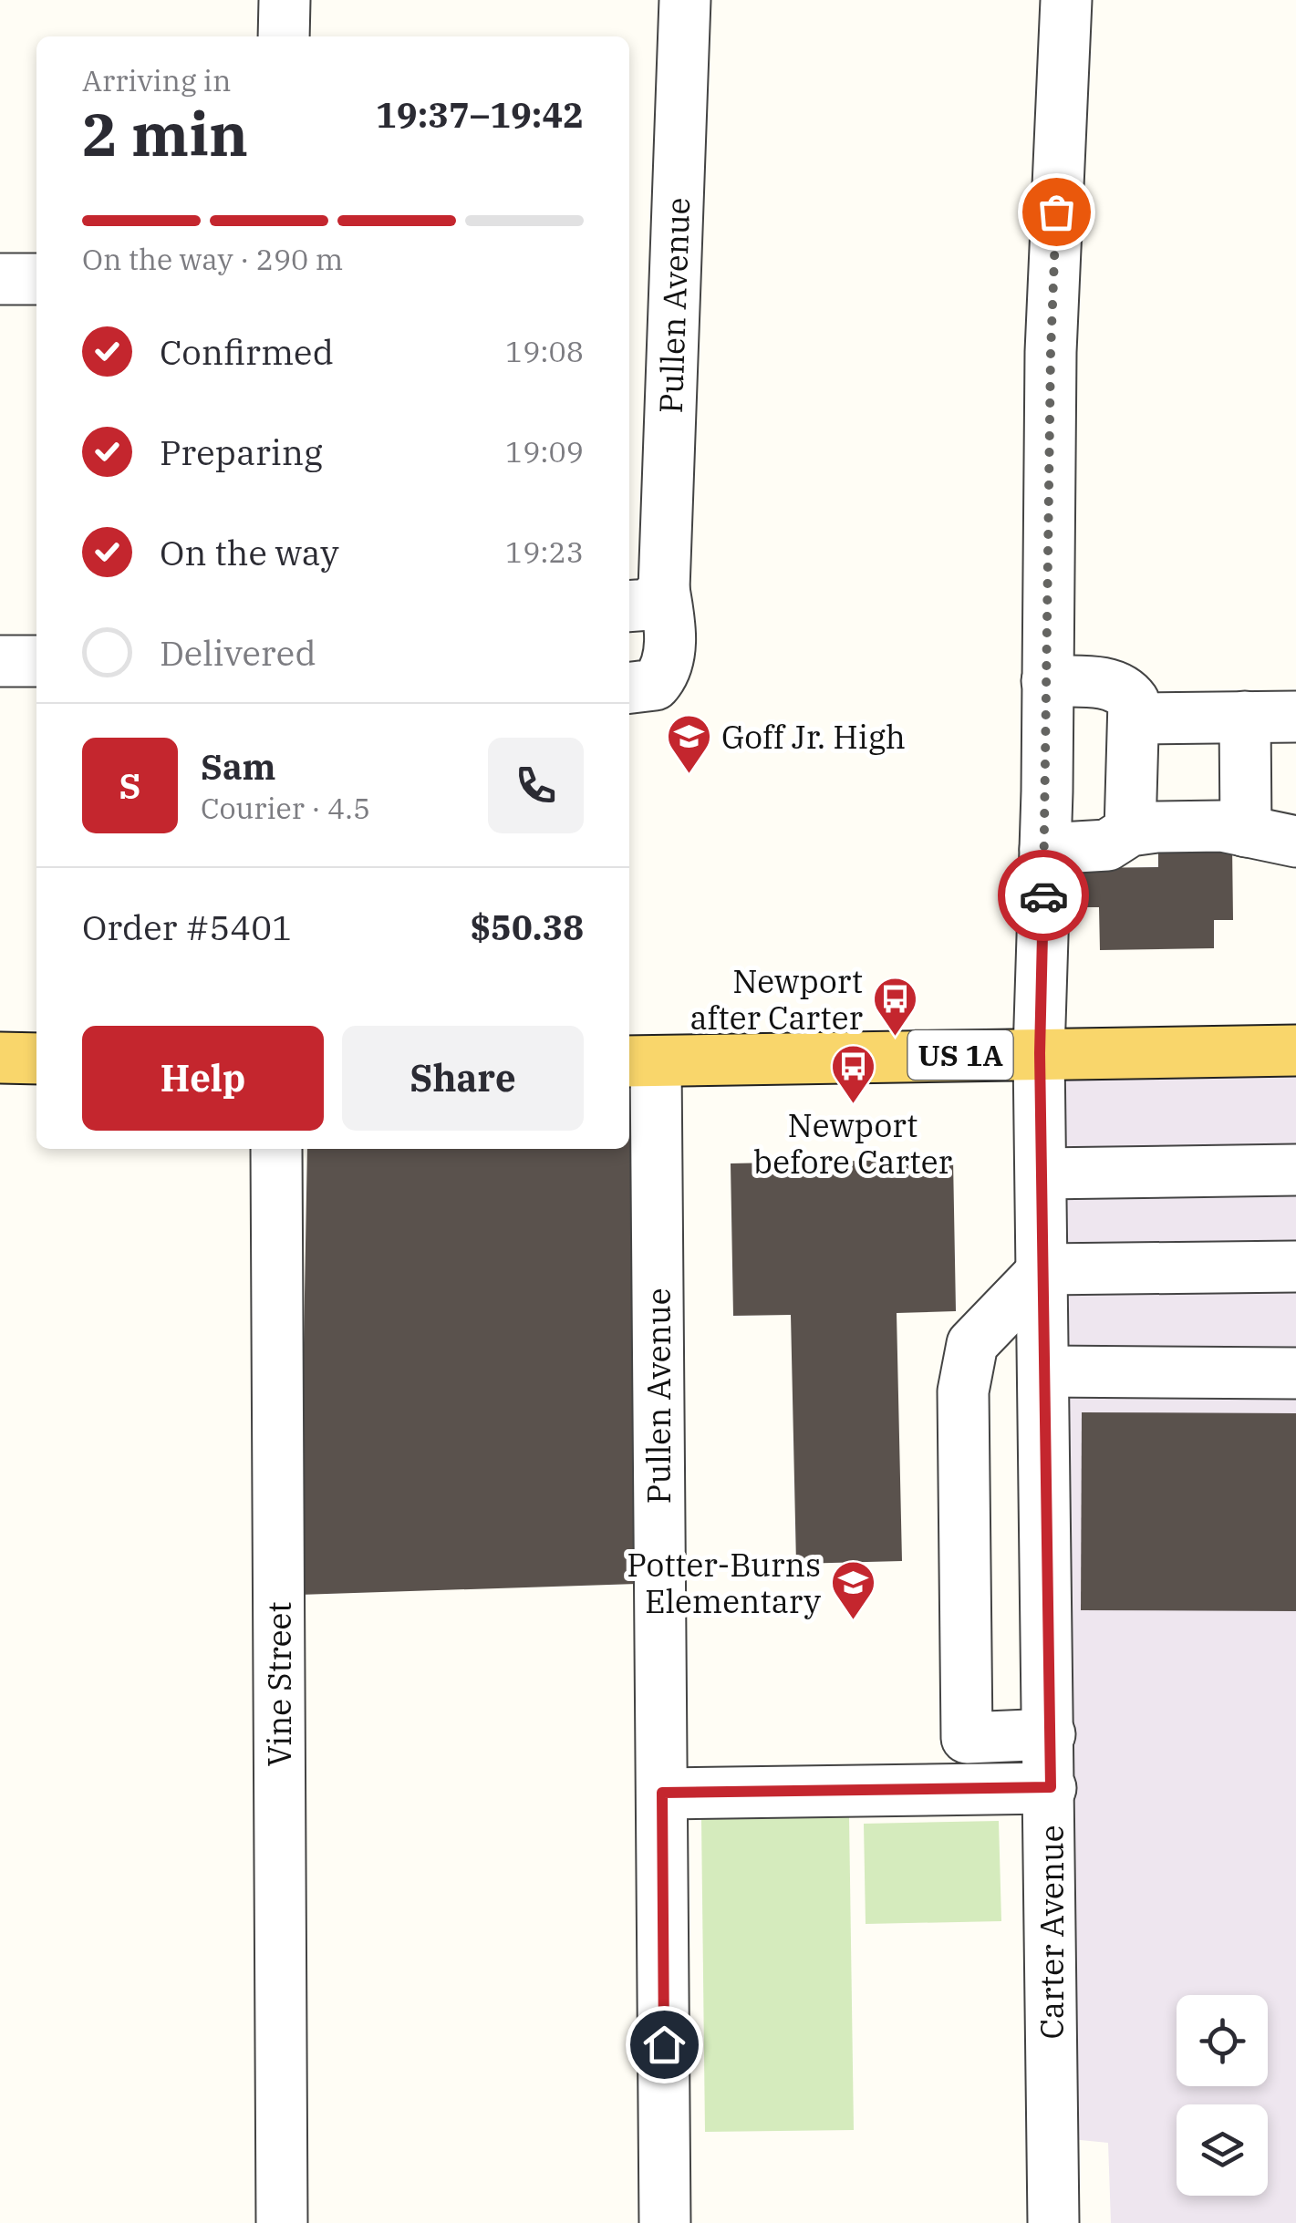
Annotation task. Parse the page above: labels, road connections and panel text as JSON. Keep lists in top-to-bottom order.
{
  "streets": {
    "main road": ["US 1A"],
    "street": ["Pullen Avenue", "Vine Street", "Carter Avenue"]
  },
  "crossings": [
    ["Pullen Avenue", "US 1A"],
    ["US 1A", "Carter Avenue"]
  ],
  "places": {
    "school or university": ["Goff Jr. High", "Potter-Burns Elementary"],
    "bus stop": ["Newport after Carter", "Newport before Carter"]
  },
  "page": {
    "heading": ["2 min", "Arriving in", "19:37–19:42"],
    "panel": [
      "Sam",
      "Courier · 4.5",
      "Order #5401",
      "$50.38"
    ],
    "bar": "On the way · 290 m",
    "list": [
      ["Confirmed", "19:08"],
      ["Preparing", "19:09"],
      ["On the way", "19:23"],
      "Delivered"
    ],
    "round": "S",
    "buttons": ["Help", "Share"]
  }
}
